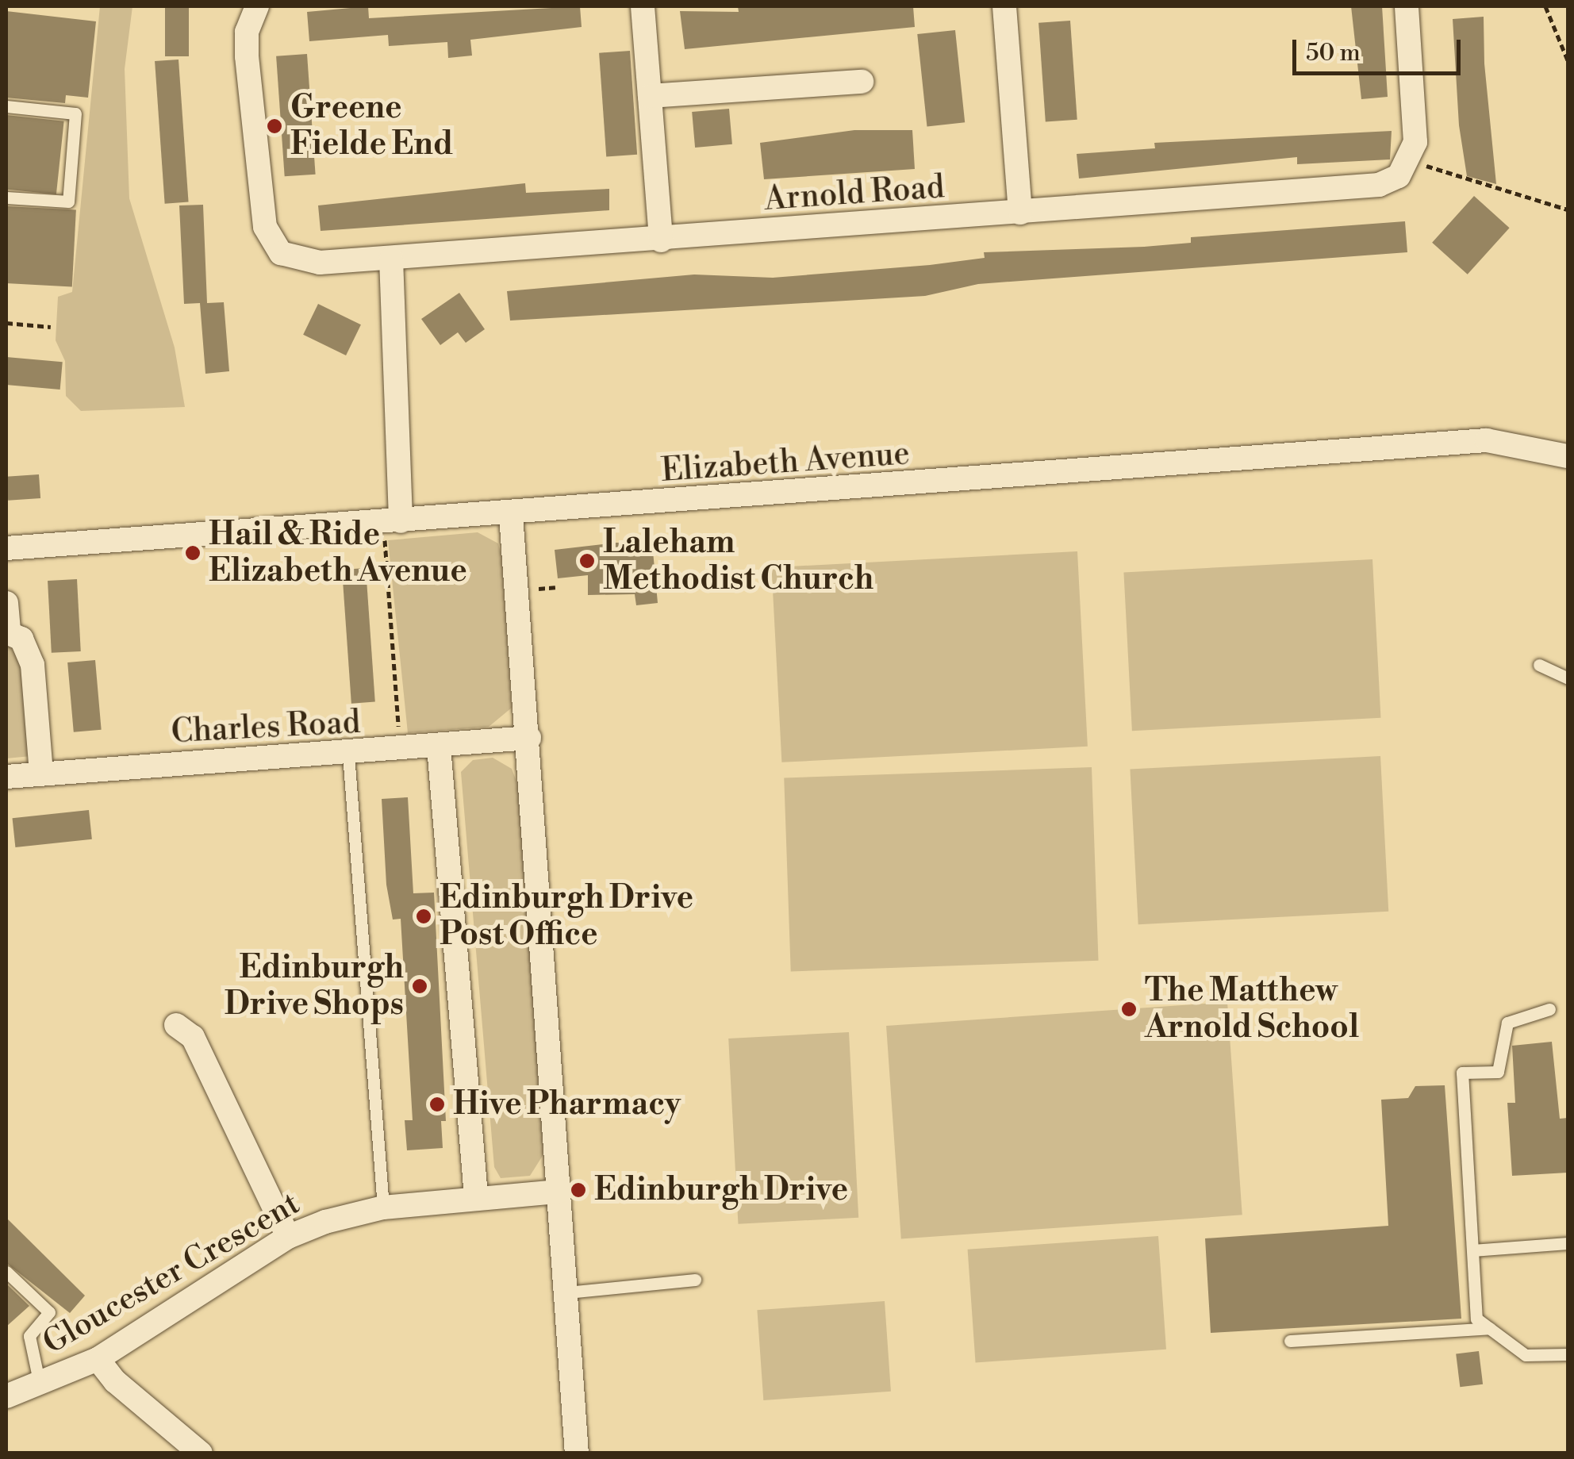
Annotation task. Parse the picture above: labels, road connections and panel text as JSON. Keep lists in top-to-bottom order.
{
  "streets": {
    "street": [
      "Arnold Road",
      "Elizabeth Avenue",
      "Charles Road",
      "Gloucester Crescent"
    ]
  },
  "places": [
    "Greene Fielde End",
    "Hail & Ride Elizabeth Avenue",
    "Laleham Methodist Church",
    "Edinburgh Drive Post Office",
    "Edinburgh Drive Shops",
    "The Matthew Arnold School",
    "Hive Pharmacy",
    "Edinburgh Drive"
  ],
  "scale_bar": "50 m"
}
